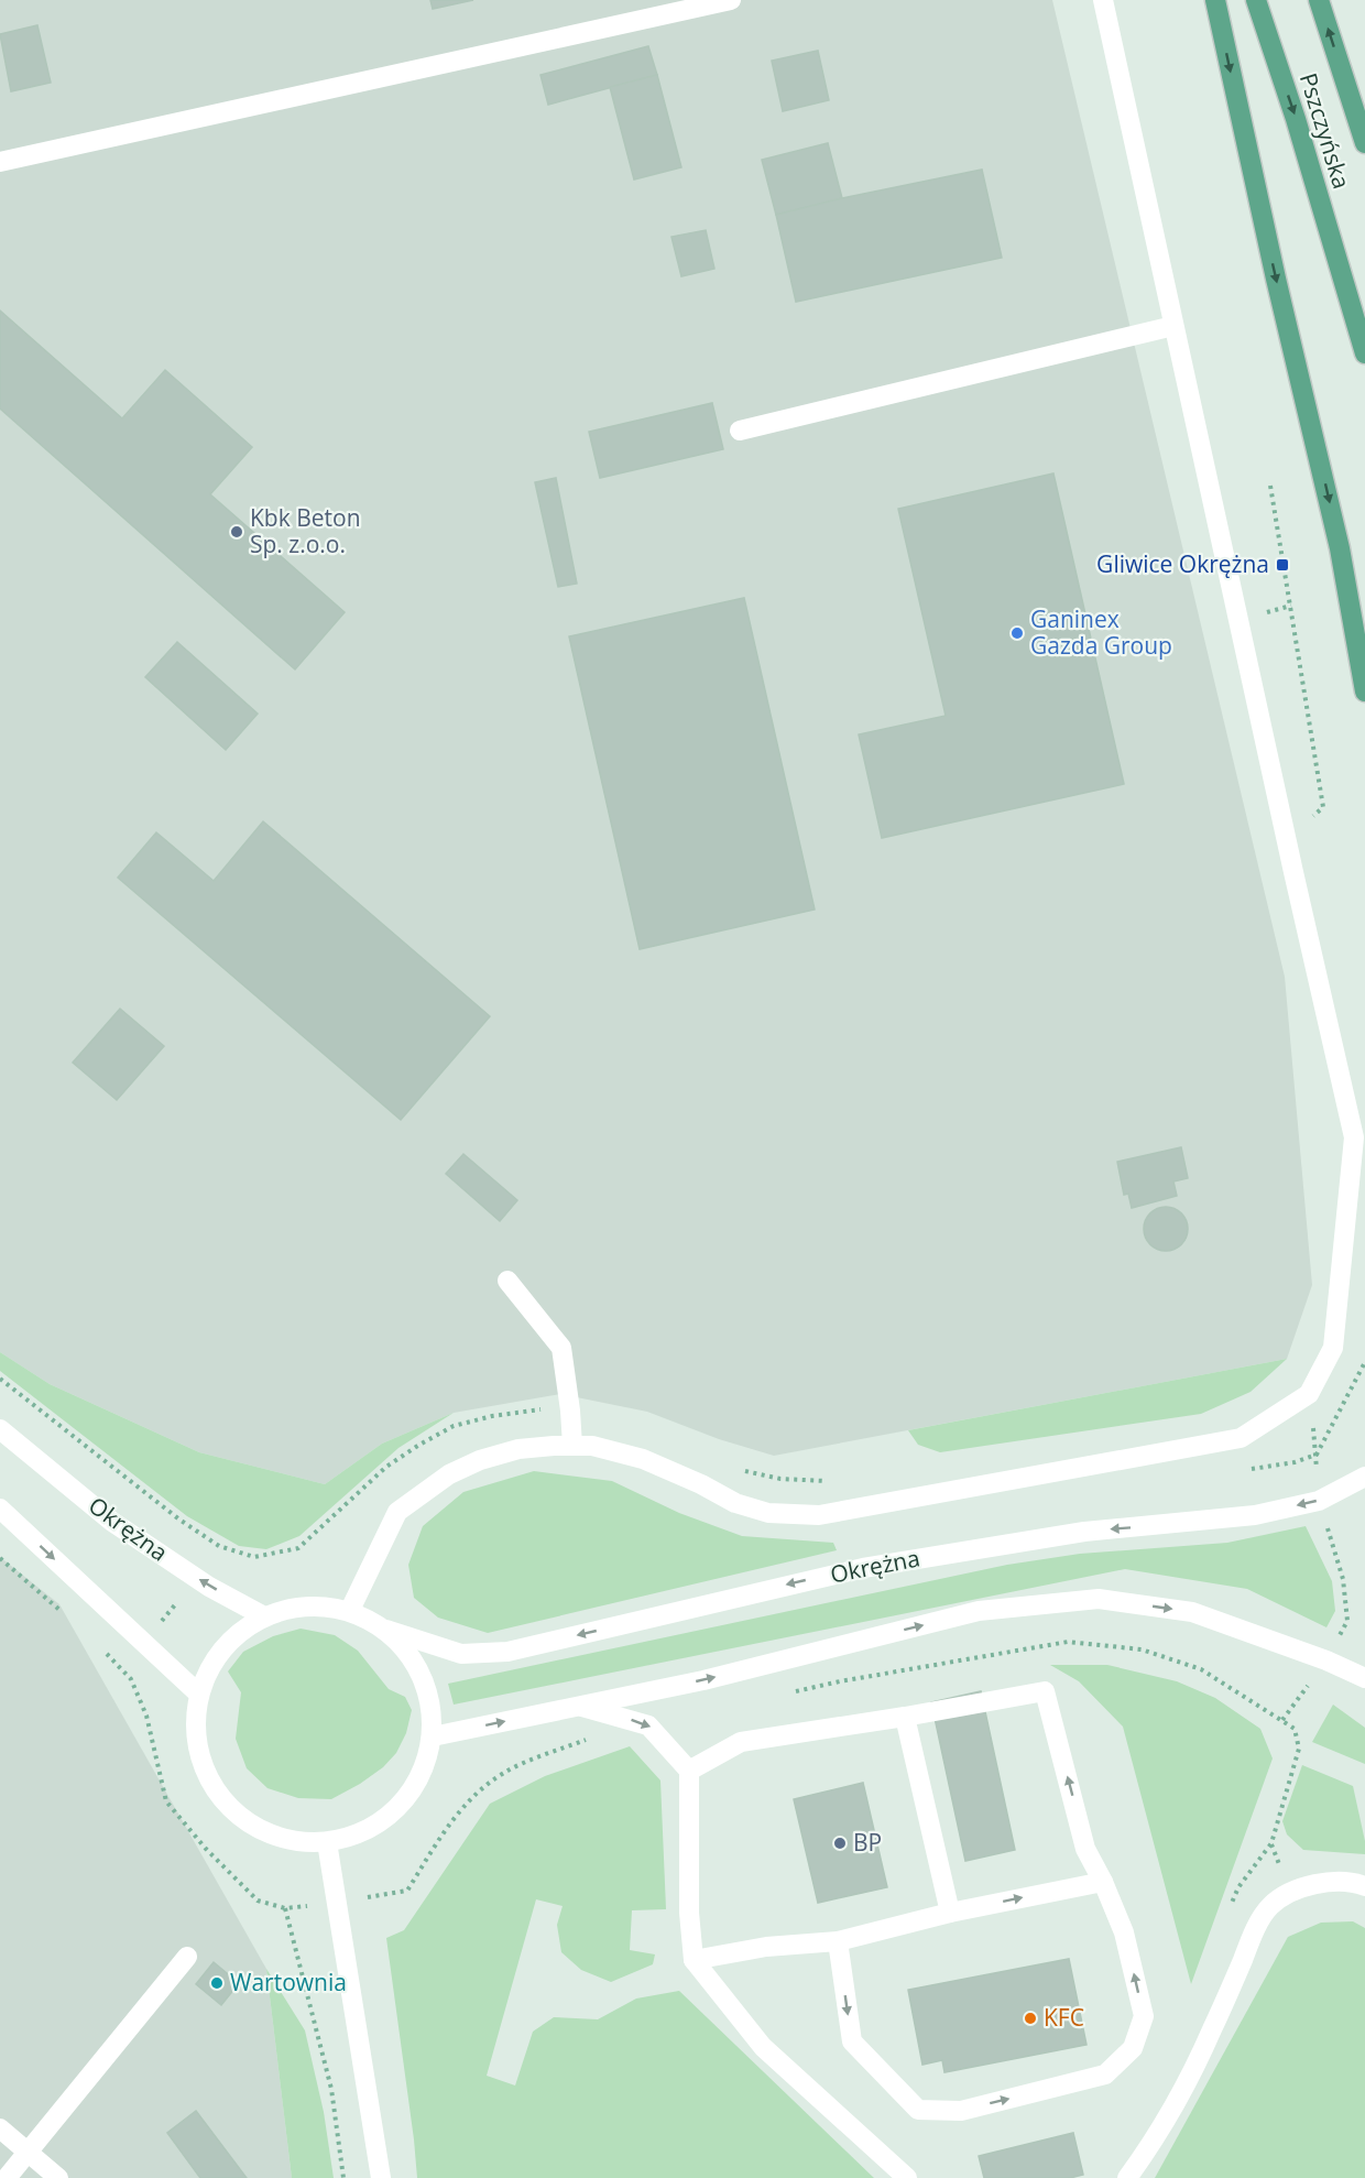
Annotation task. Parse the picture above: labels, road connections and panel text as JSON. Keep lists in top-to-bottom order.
{
  "streets": {
    "main road": ["Pszczyńska"],
    "street": ["Okrężna"]
  },
  "places": {
    "other": [
      "Kbk Beton Sp. z.o.o.",
      "Ganinex Gazda Group",
      "BP",
      "Wartownia",
      "KFC"
    ],
    "transit": ["Gliwice Okrężna"]
  }
}
